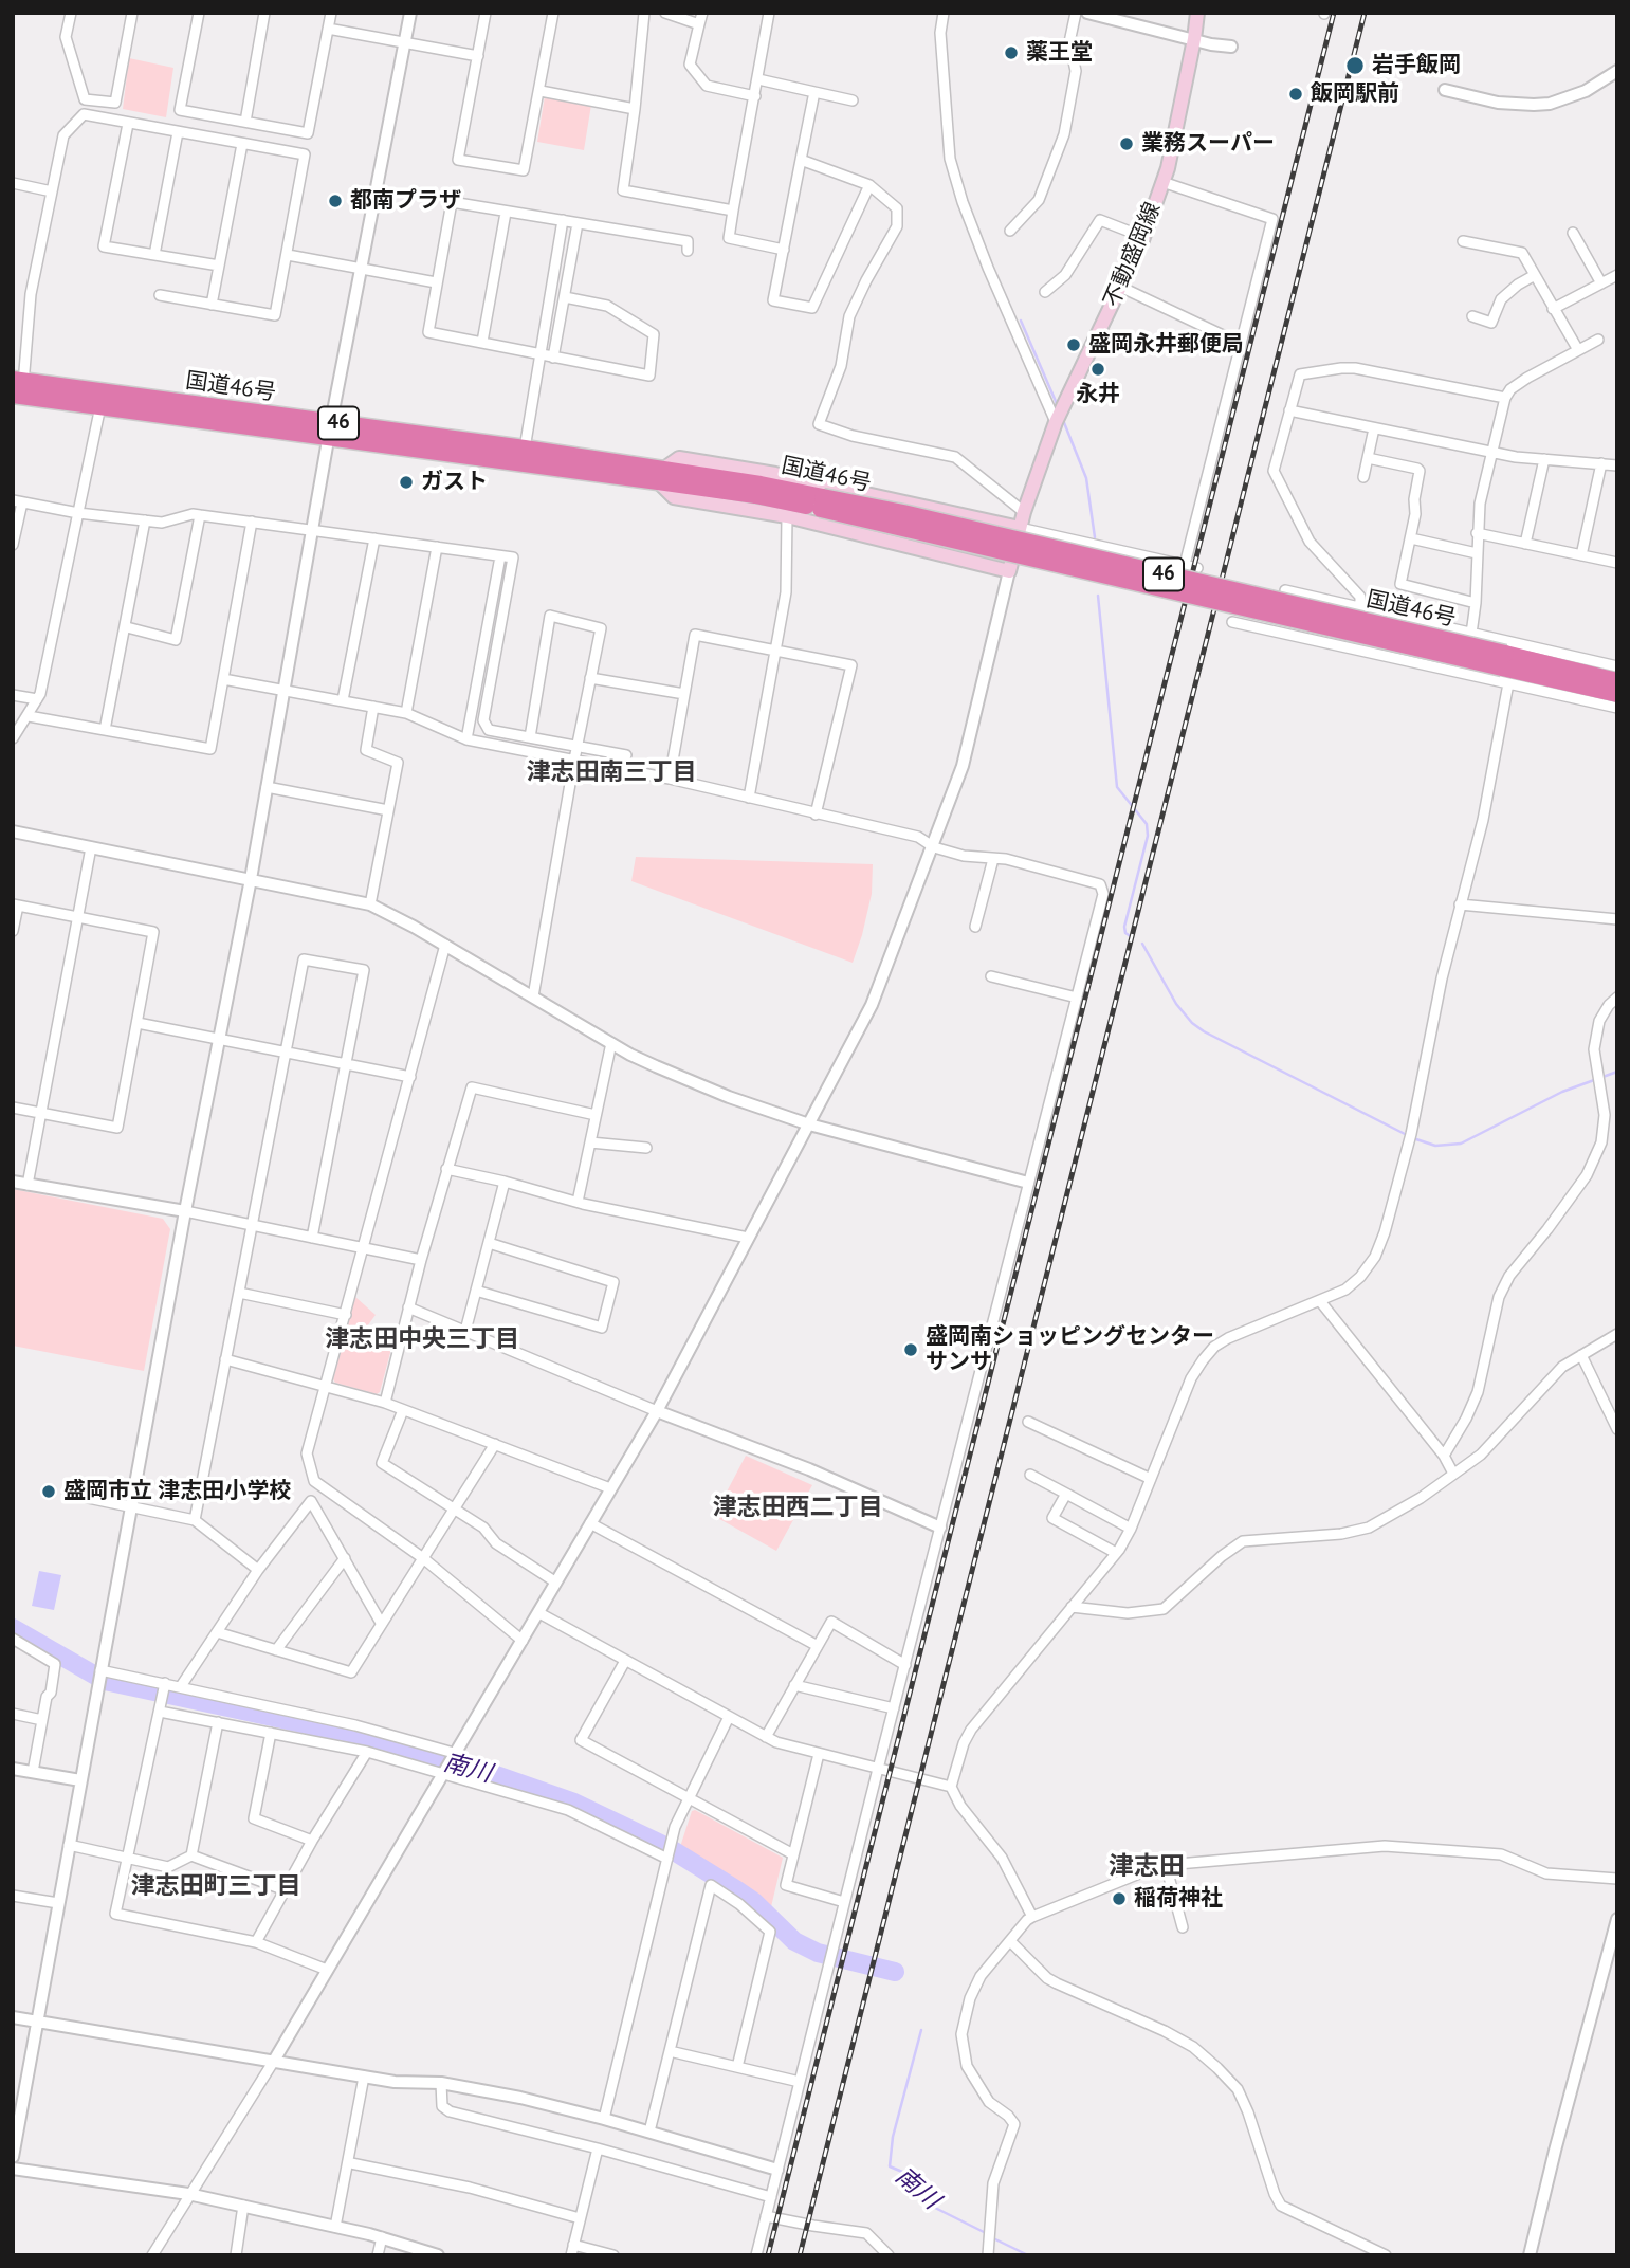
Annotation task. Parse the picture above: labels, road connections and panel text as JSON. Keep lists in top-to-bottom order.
{
  "streets": {
    "highway": ["国道46号", "46"],
    "main road": ["不動盛岡線"]
  },
  "districts": [
    "津志田南三丁目",
    "津志田中央三丁目",
    "津志田西二丁目",
    "津志田",
    "津志田町三丁目"
  ],
  "water": ["南川"],
  "places": [
    "薬王堂",
    "岩手飯岡",
    "飯岡駅前",
    "業務スーパー",
    "都南プラザ",
    "盛岡永井郵便局",
    "永井",
    "ガスト",
    "盛岡南ショッピングセンター サンサ",
    "盛岡市立 津志田小学校",
    "稲荷神社"
  ]
}
